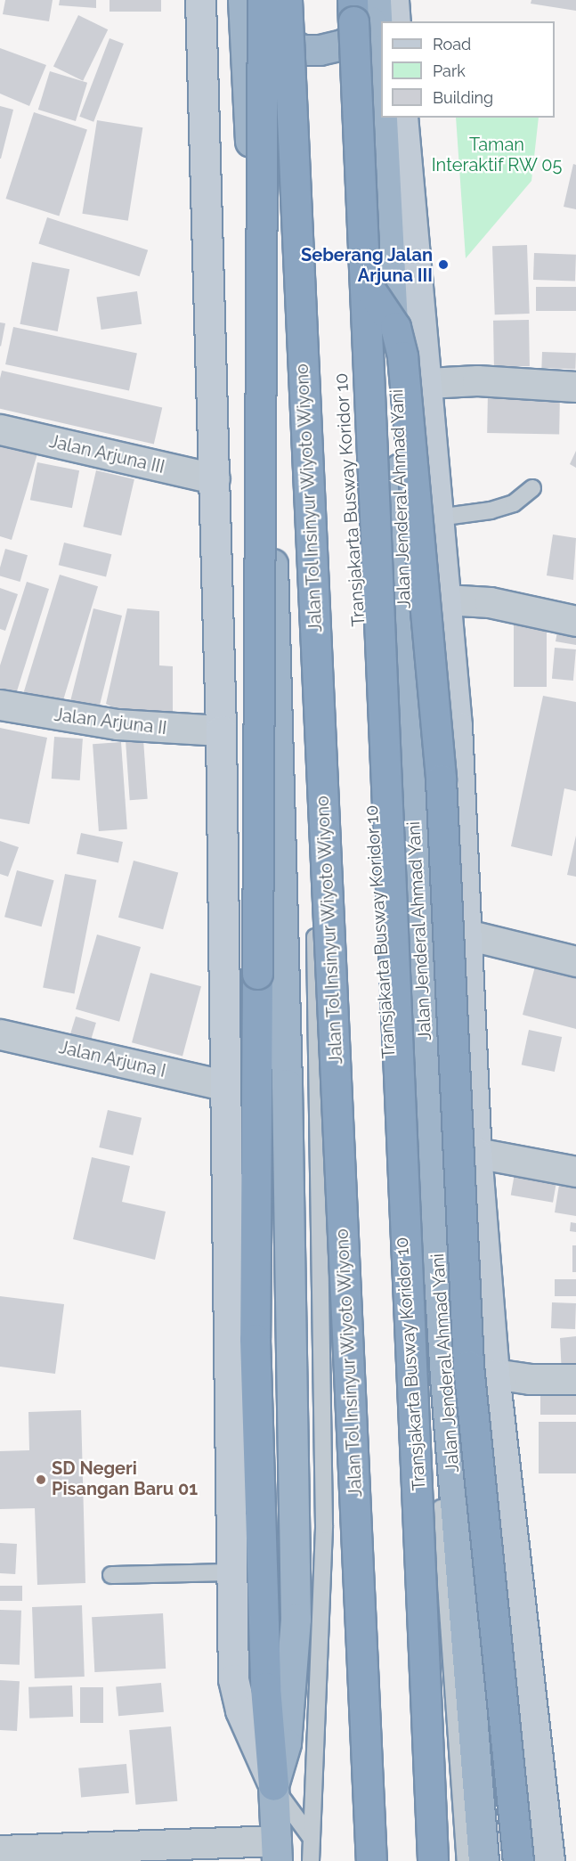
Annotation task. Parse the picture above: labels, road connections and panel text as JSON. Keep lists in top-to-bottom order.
{
  "streets": {
    "highway": ["Jalan Tol Insinyur Wiyoto Wiyono", "Jalan Jenderal Ahmad Yani"],
    "street": ["Jalan Arjuna III", "Jalan Arjuna II", "Jalan Arjuna I"],
    "lane": ["Transjakarta Busway Koridor 10"]
  },
  "parks": ["Taman Interaktif RW 05"],
  "places": ["Seberang Jalan Arjuna III", "SD Negeri Pisangan Baru 01"],
  "legend": ["Road", "Park", "Building"]
}
